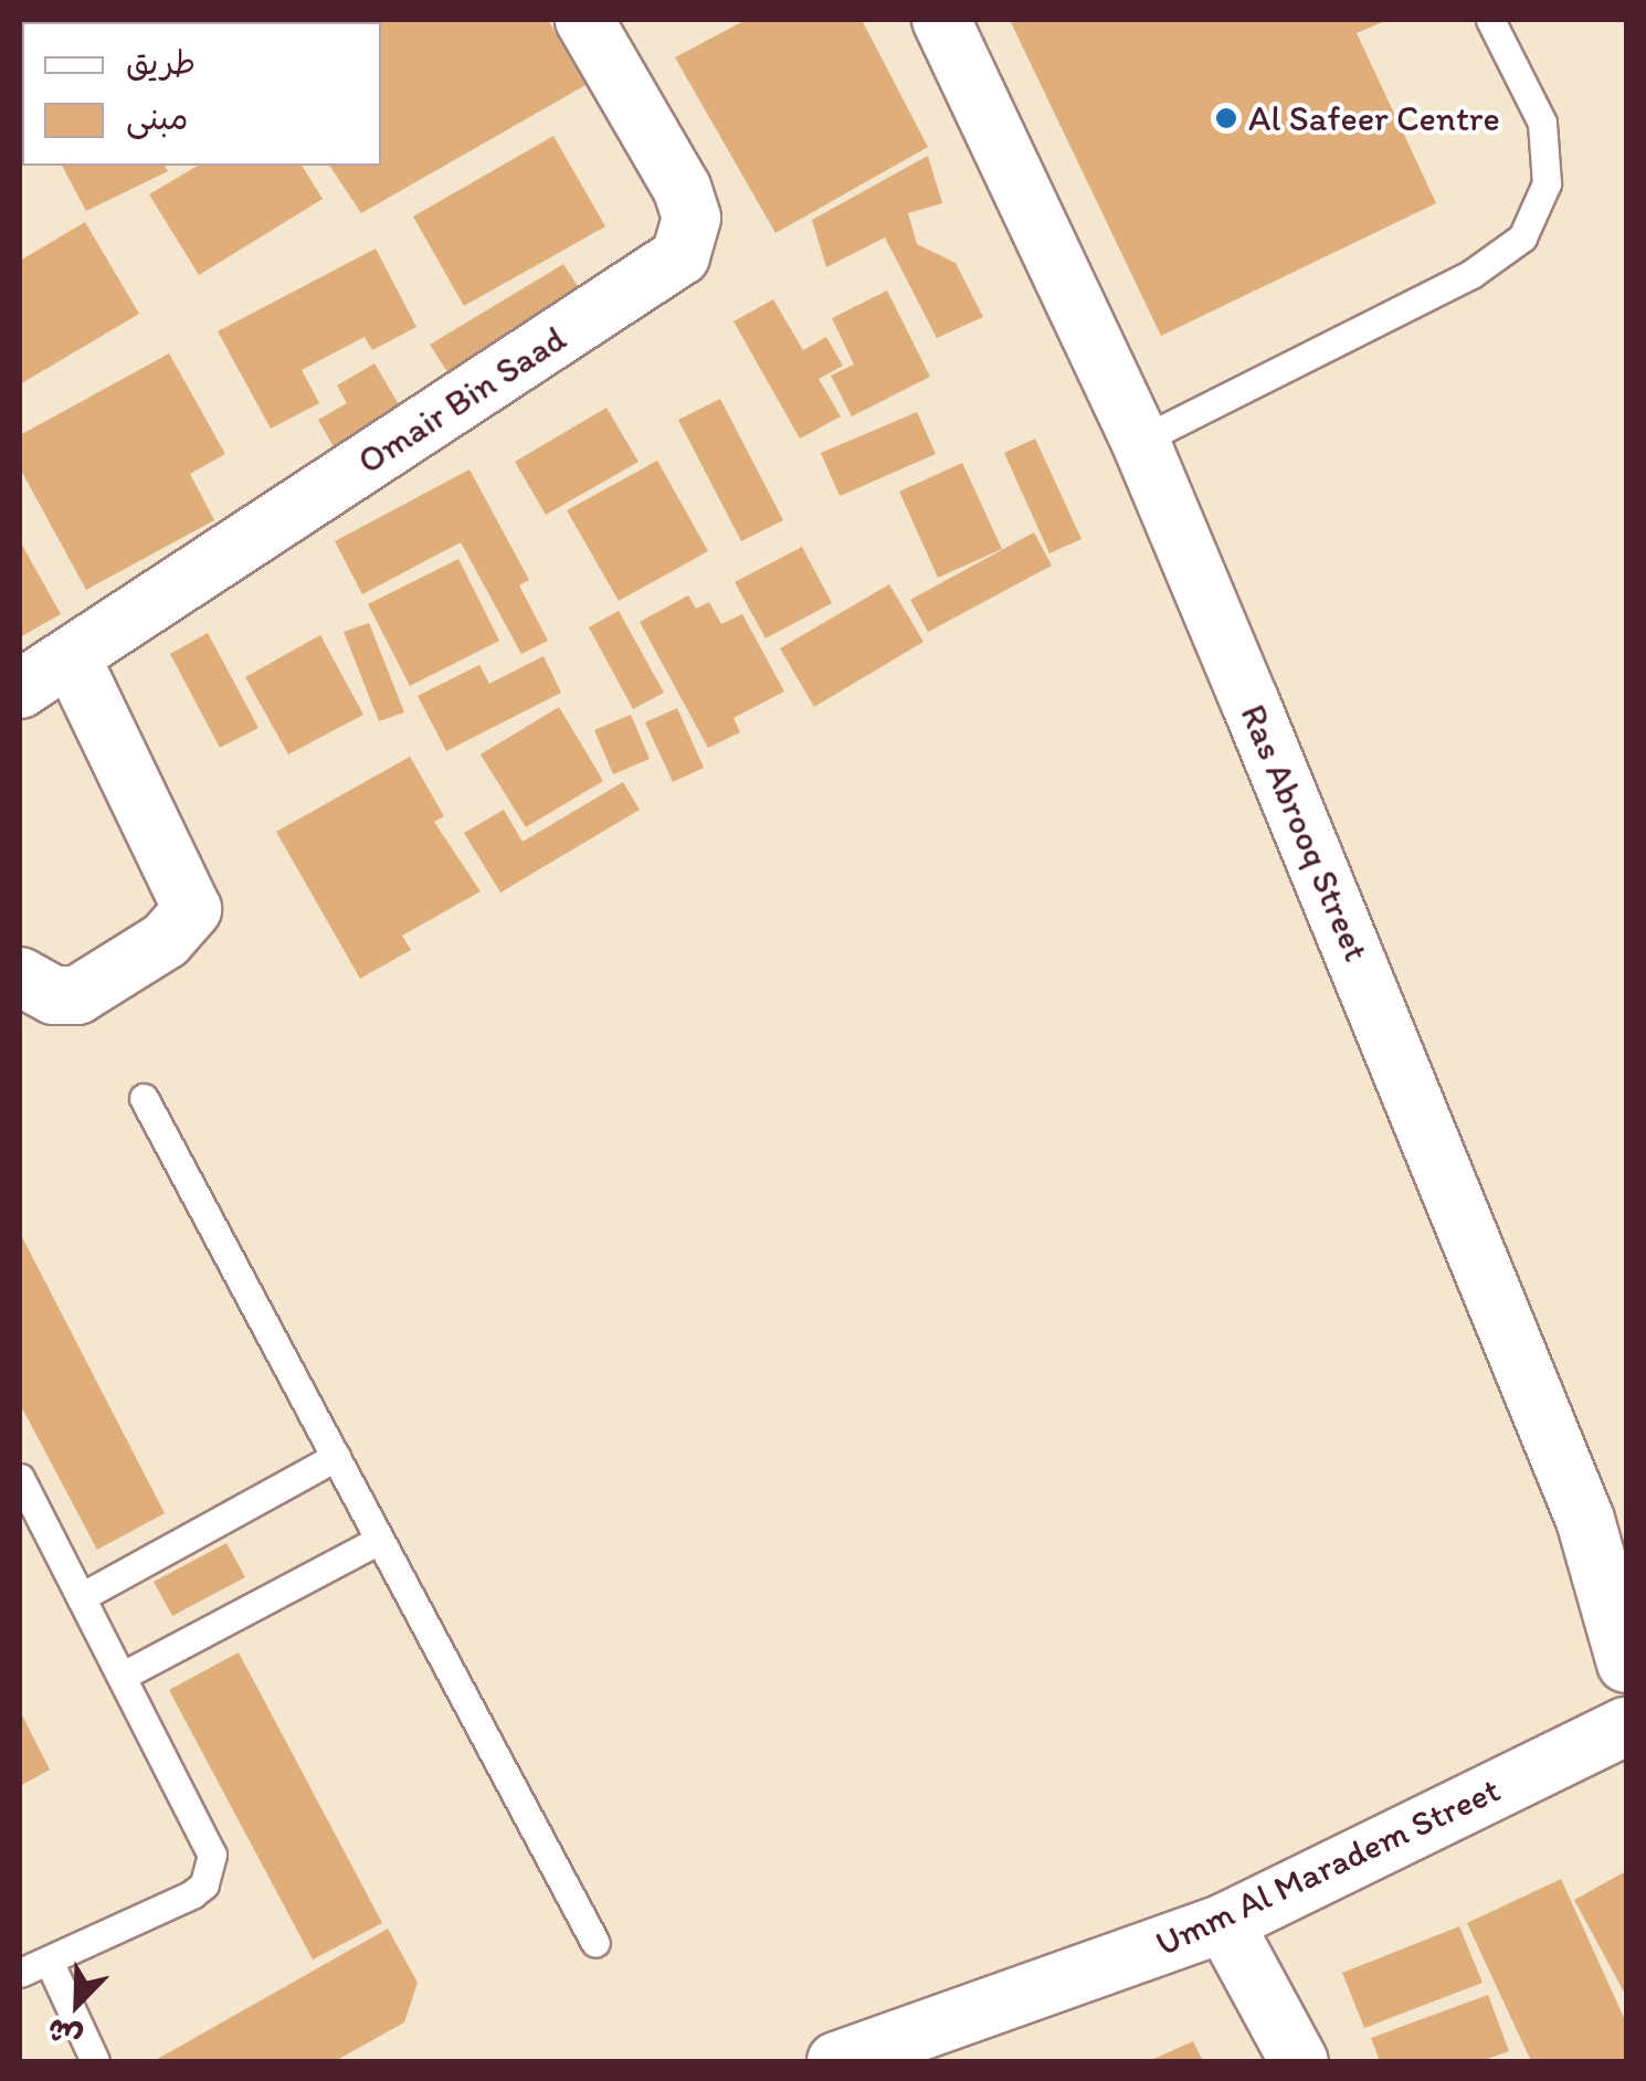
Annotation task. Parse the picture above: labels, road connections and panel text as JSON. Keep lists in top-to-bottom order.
{
  "streets": {
    "street": ["Omair Bin Saad", "Ras Abrooq Street", "Umm Al Maradem Street"]
  },
  "places": ["Al Safeer Centre"],
  "legend": ["طريق", "مبنى"],
  "north": "bottom left"
}
